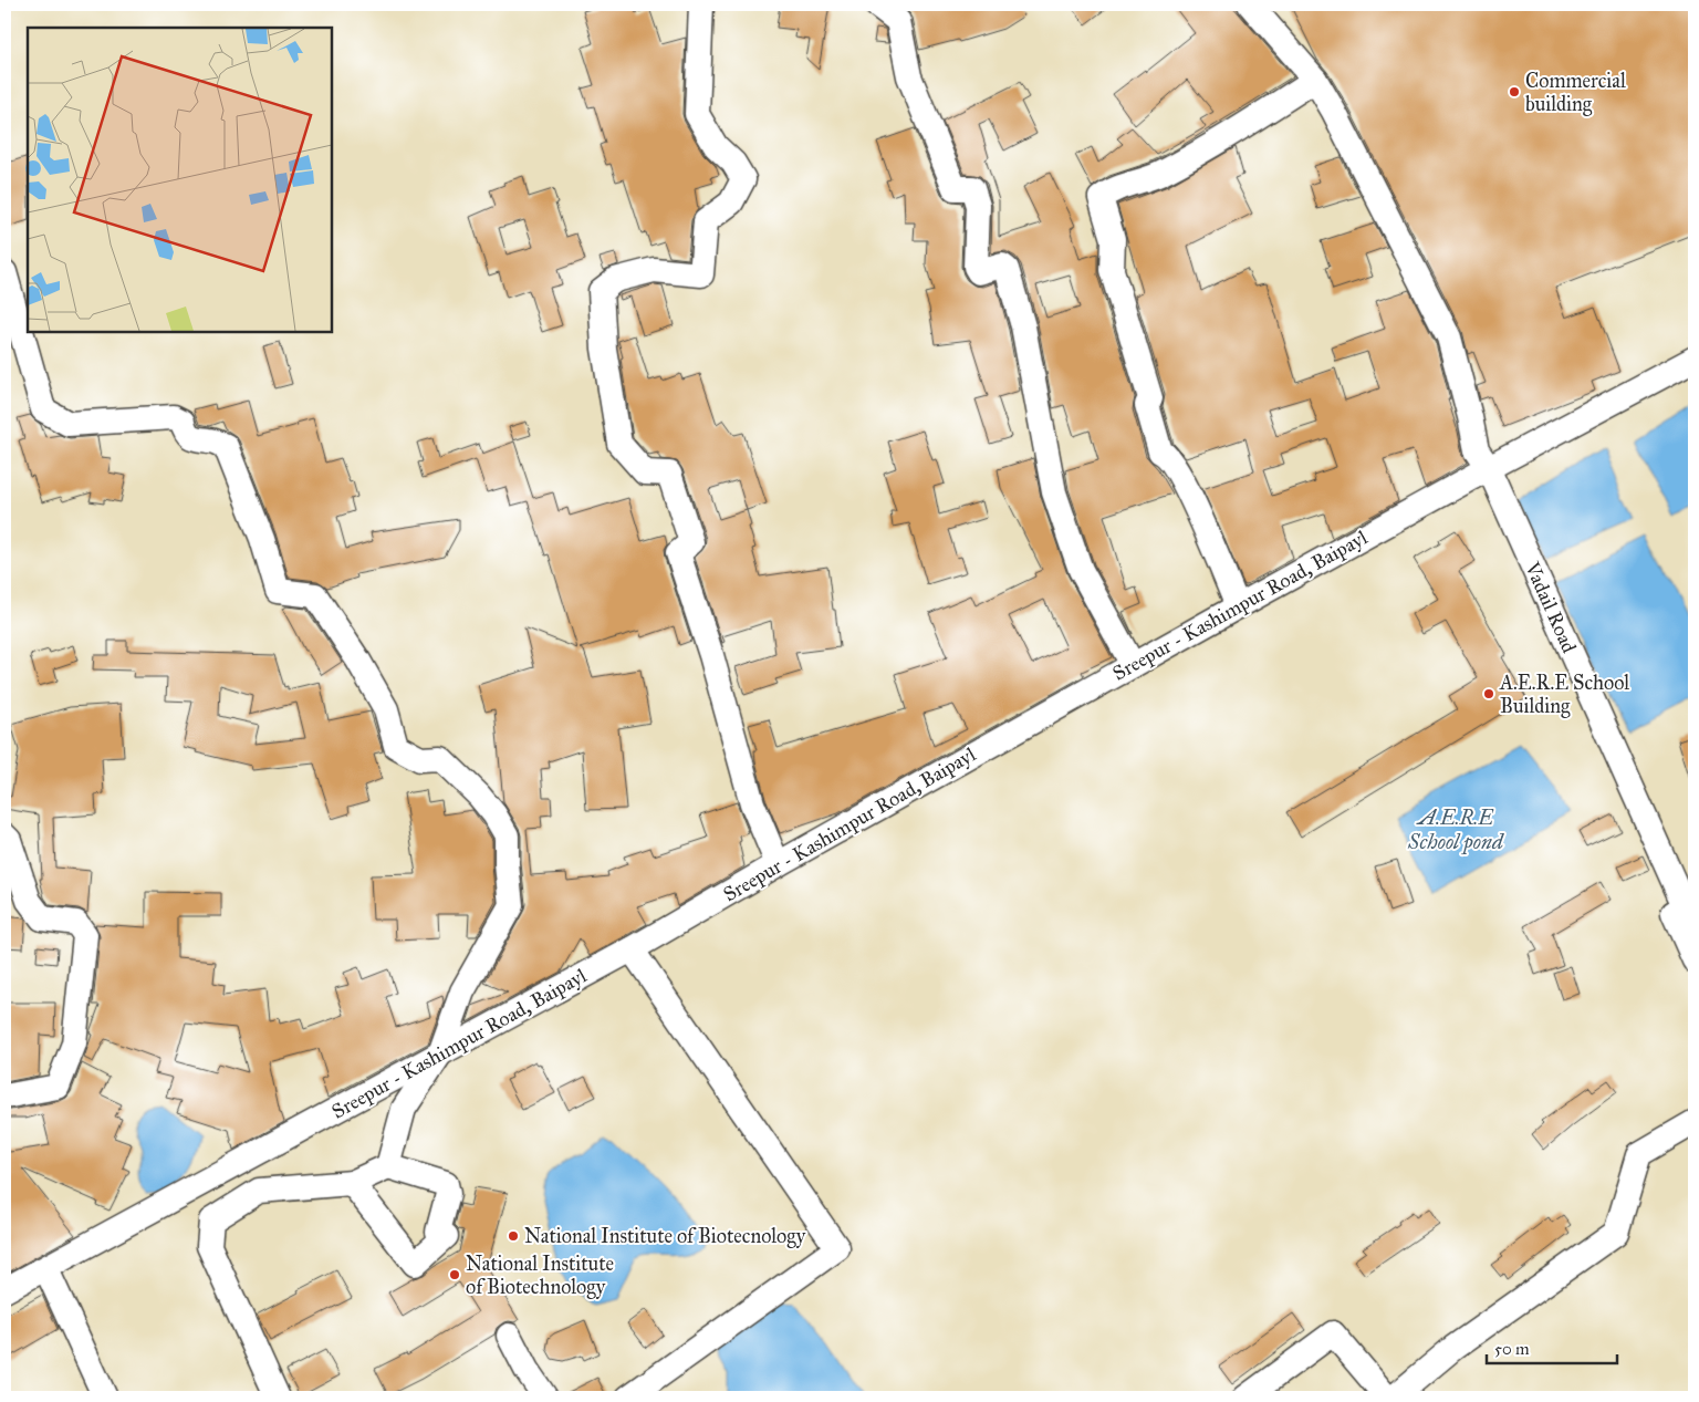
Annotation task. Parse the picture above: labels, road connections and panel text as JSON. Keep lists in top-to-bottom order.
{
  "streets": {
    "street": ["Sreepur - Kashimpur Road, Baipayl", "Vadail Road"]
  },
  "crossings": [
    ["Sreepur - Kashimpur Road, Baipayl", "Vadail Road"]
  ],
  "water": ["A.E.R.E School pond"],
  "places": [
    "Commercial building",
    "A.E.R.E School Building",
    "National Institute of Biotecnology",
    "National Institute of Biotechnology"
  ],
  "scale_bar": "50 m"
}
